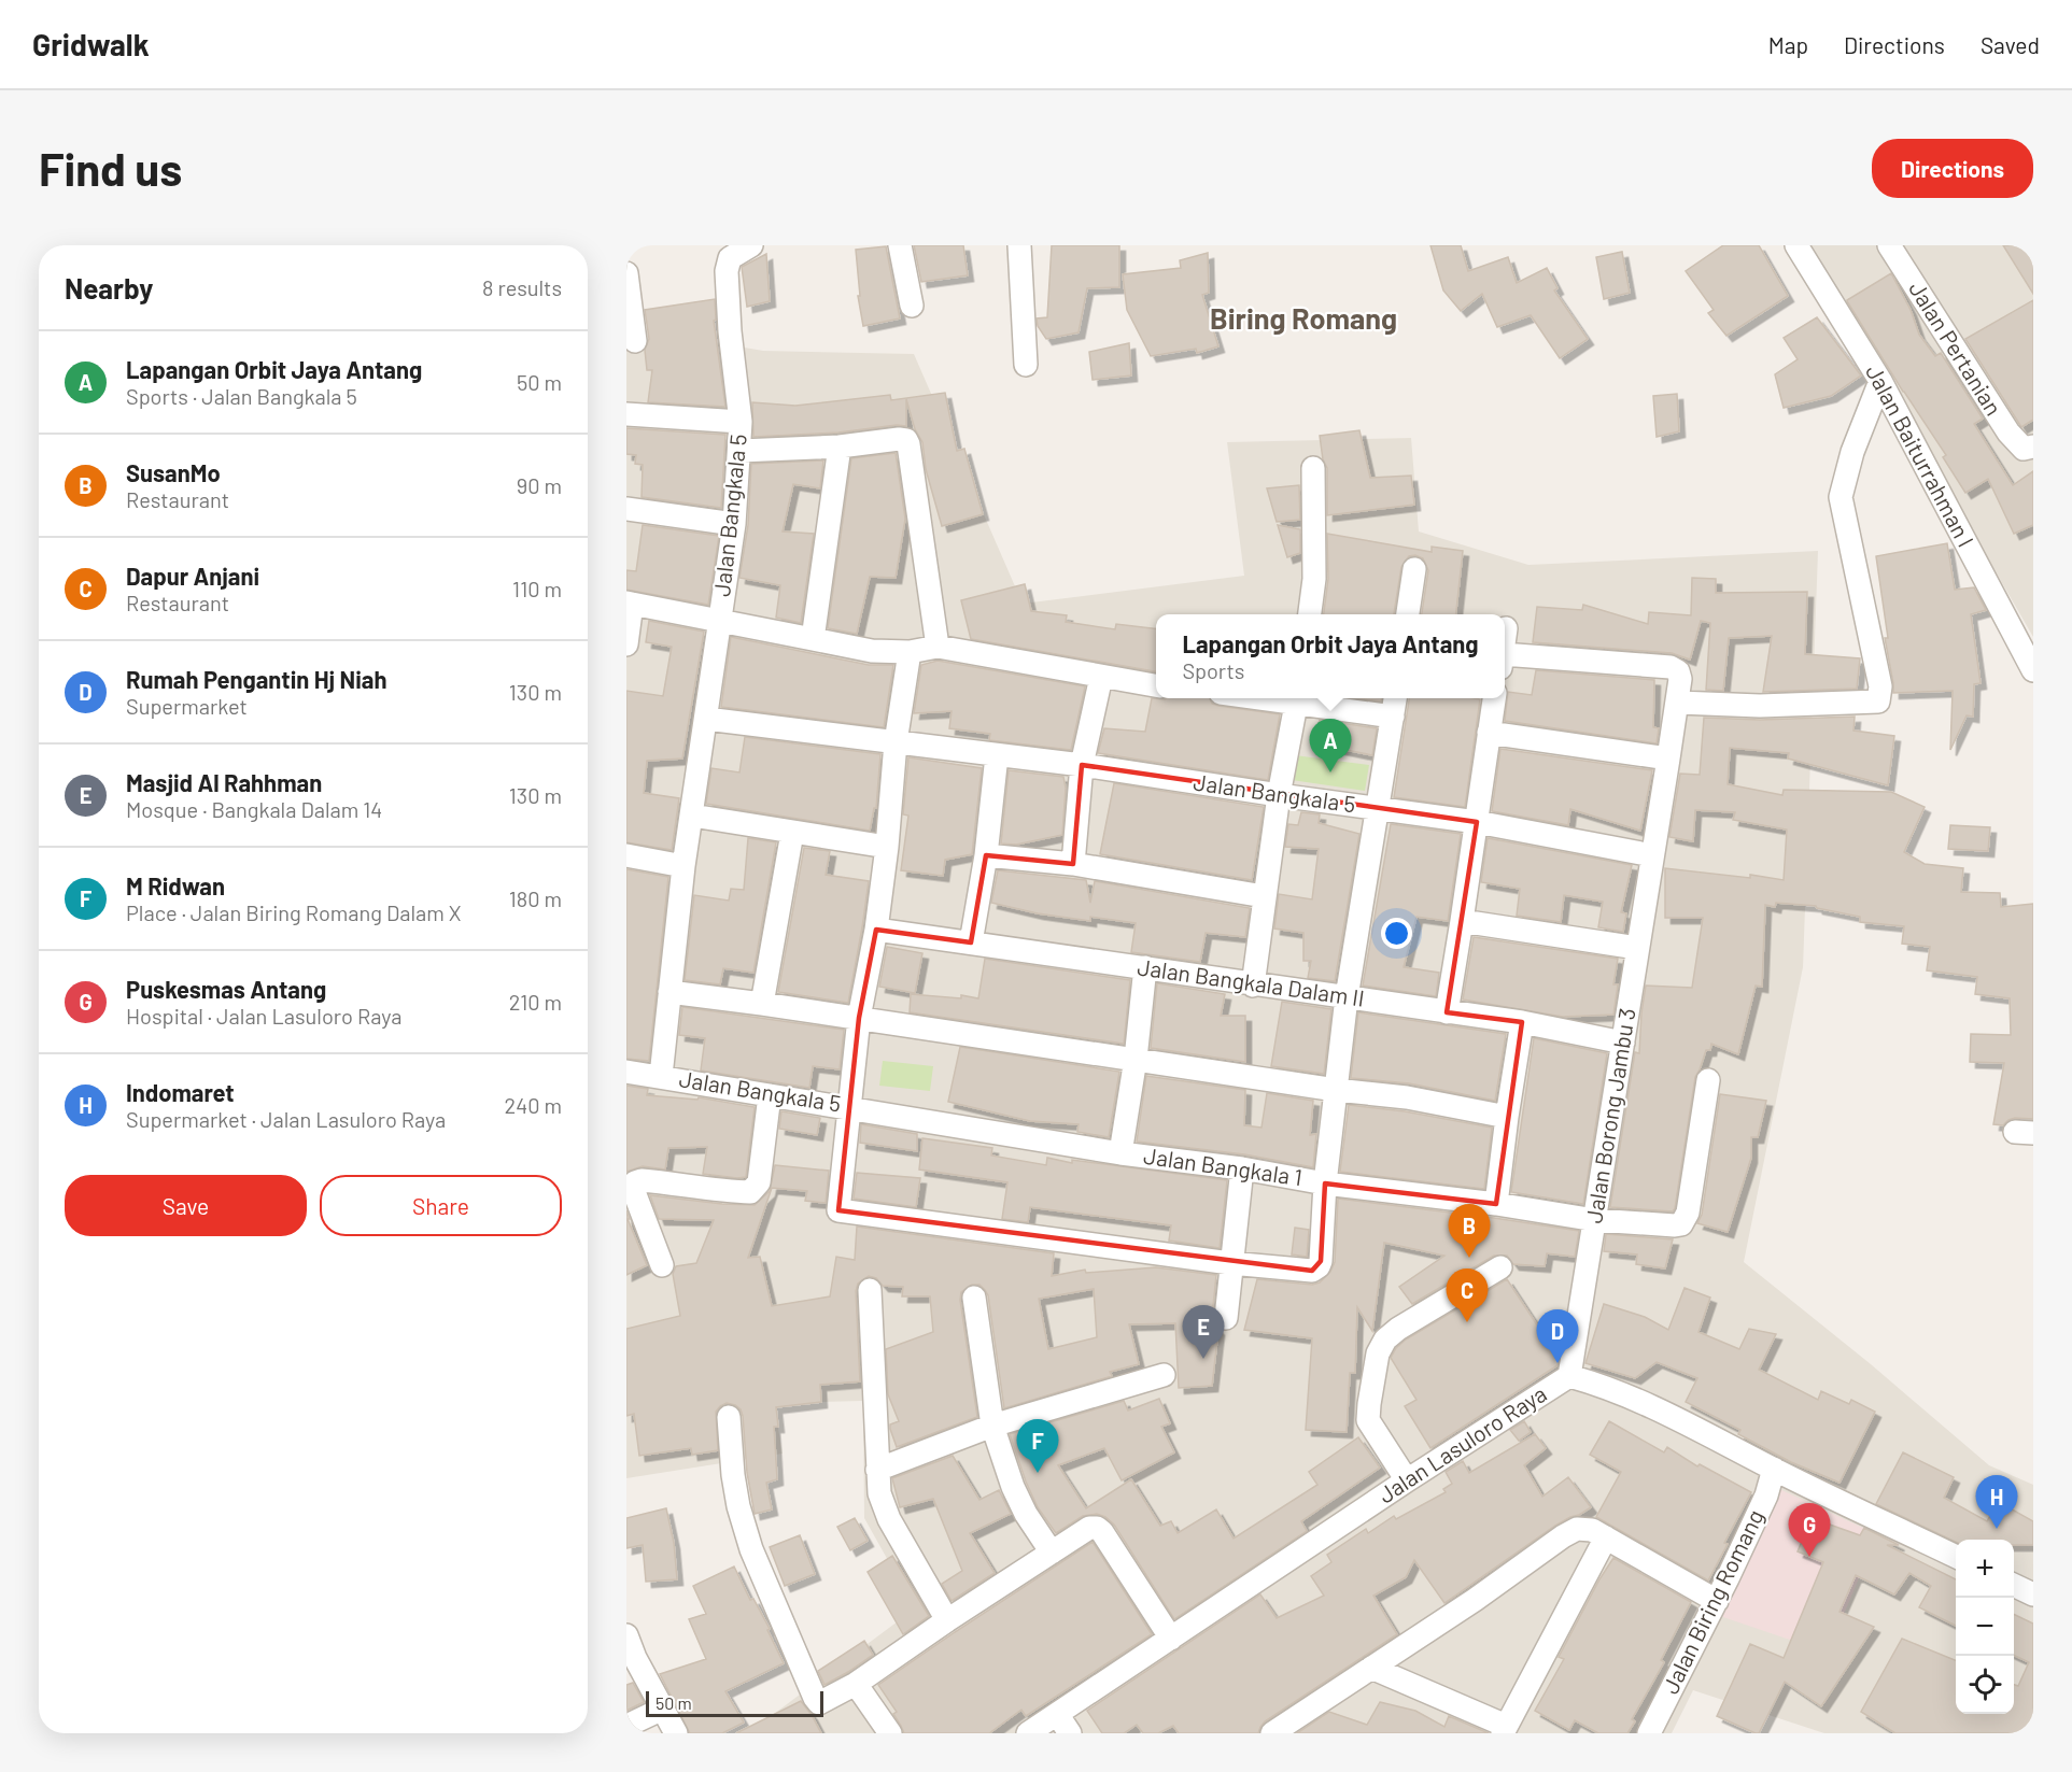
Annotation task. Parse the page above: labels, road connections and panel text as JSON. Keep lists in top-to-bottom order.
{
  "streets": {
    "street": [
      "Jalan Pertanian",
      "Jalan Baiturrahman I",
      "Jalan Bangkala 5",
      "Jalan Bangkala Dalam II",
      "Jalan Borong Jambu 3",
      "Jalan Bangkala 1",
      "Jalan Lasuloro Raya",
      "Jalan Biring Romang"
    ]
  },
  "crossings": [
    ["Jalan Bangkala 5", "Jalan Bangkala Dalam II"],
    ["Jalan Bangkala 5", "Jalan Borong Jambu 3"],
    ["Jalan Bangkala 5", "Jalan Bangkala 1"],
    ["Jalan Bangkala Dalam II", "Jalan Borong Jambu 3"],
    ["Jalan Borong Jambu 3", "Jalan Bangkala 1"],
    ["Jalan Borong Jambu 3", "Jalan Lasuloro Raya"],
    ["Jalan Lasuloro Raya", "Jalan Biring Romang"]
  ],
  "districts": ["Biring Romang"],
  "scale_bar": "50 m",
  "page": {
    "header": "Gridwalk",
    "nav": ["Map", "Directions", "Saved"],
    "buttons": [
      "Directions",
      ["Save", "Share"]
    ],
    "title": "Find us",
    "heading": ["Nearby", "8 results"],
    "list": [
      {
        "mark": "A",
        "name": "Lapangan Orbit Jaya Antang",
        "note": "Sports · Jalan Bangkala 5",
        "value": "50 m"
      },
      {
        "mark": "B",
        "name": "SusanMo",
        "note": "Restaurant",
        "value": "90 m"
      },
      {
        "mark": "C",
        "name": "Dapur Anjani",
        "note": "Restaurant",
        "value": "110 m"
      },
      {
        "mark": "D",
        "name": "Rumah Pengantin Hj Niah",
        "note": "Supermarket",
        "value": "130 m"
      },
      {
        "mark": "E",
        "name": "Masjid Al Rahhman",
        "note": "Mosque · Bangkala Dalam 14",
        "value": "130 m"
      },
      {
        "mark": "F",
        "name": "M Ridwan",
        "note": "Place · Jalan Biring Romang Dalam X",
        "value": "180 m"
      },
      {
        "mark": "G",
        "name": "Puskesmas Antang",
        "note": "Hospital · Jalan Lasuloro Raya",
        "value": "210 m"
      },
      {
        "mark": "H",
        "name": "Indomaret",
        "note": "Supermarket · Jalan Lasuloro Raya",
        "value": "240 m"
      }
    ],
    "popup": ["Lapangan Orbit Jaya Antang", "Sports"],
    "pins": [
      "A",
      "B",
      "C",
      "E",
      "D",
      "F",
      "H",
      "G"
    ],
    "map_buttons": ["+", "−"],
    "scale": "50 m"
  }
}
